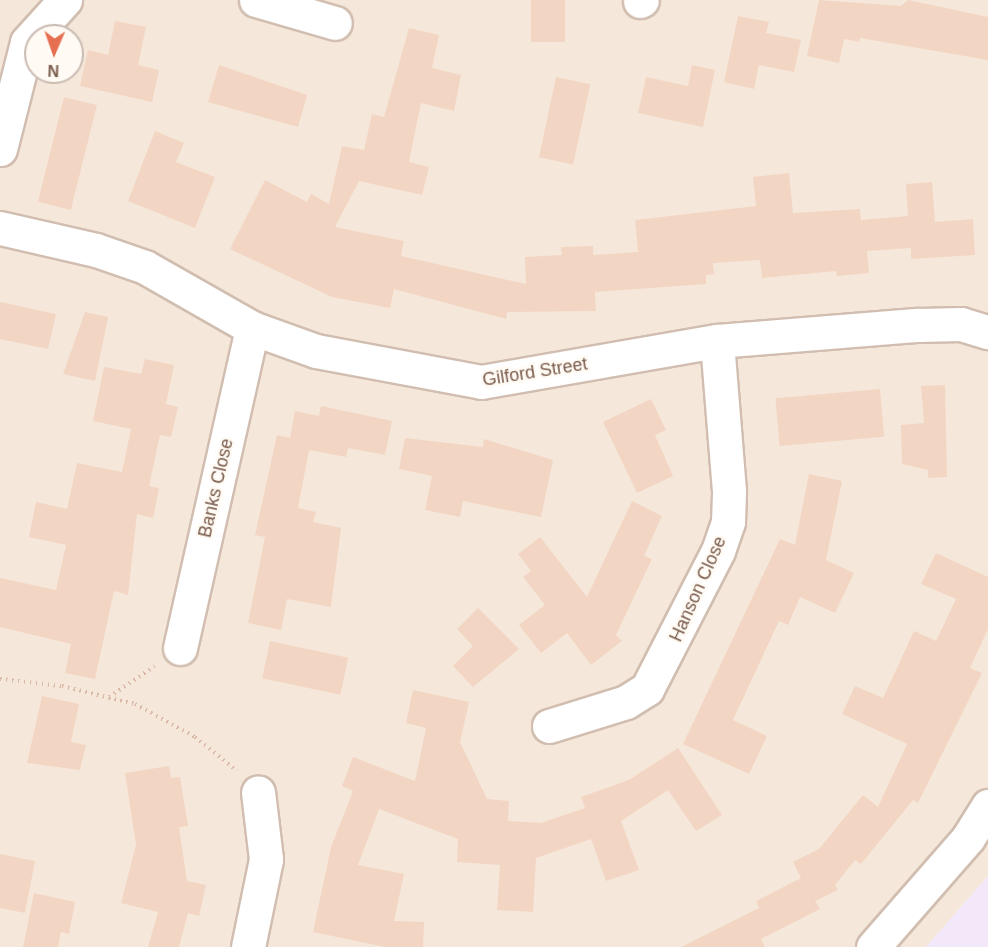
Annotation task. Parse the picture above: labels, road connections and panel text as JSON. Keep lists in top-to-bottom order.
{
  "streets": {
    "street": ["Gilford Street", "Banks Close", "Hanson Close"]
  },
  "crossings": [
    ["Gilford Street", "Banks Close"],
    ["Gilford Street", "Hanson Close"]
  ],
  "north": "bottom"
}
